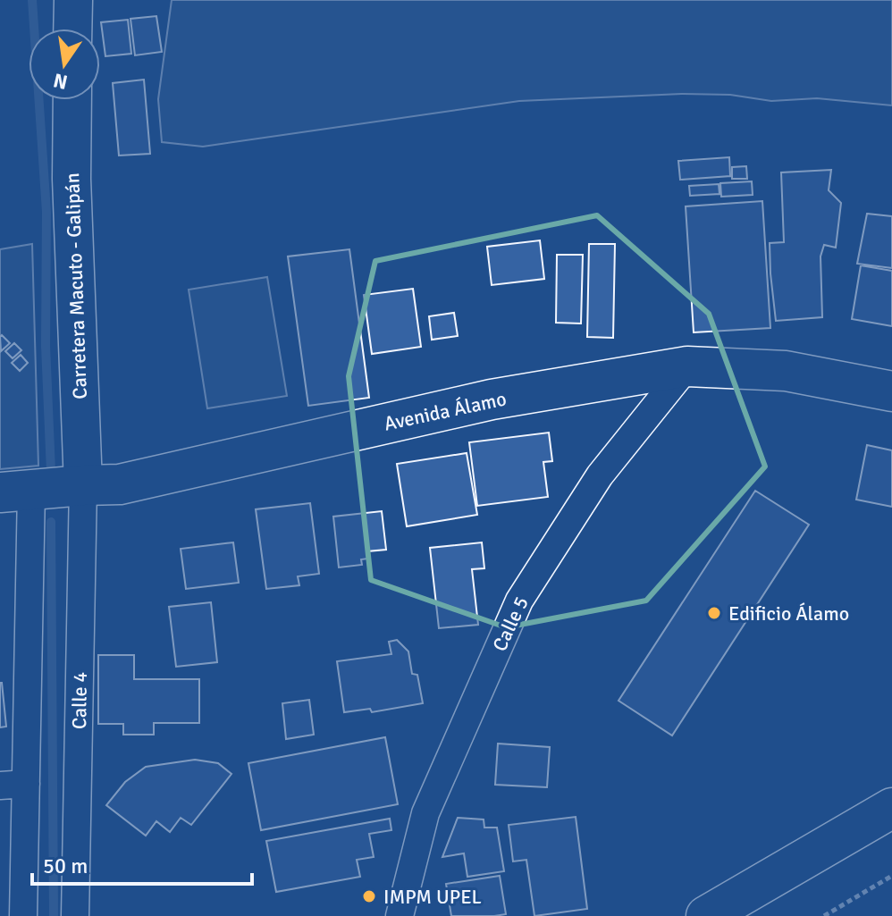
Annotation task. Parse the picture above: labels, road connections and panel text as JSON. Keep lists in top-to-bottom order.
{
  "streets": {
    "main road": ["Carretera Macuto - Galipán", "Avenida Álamo"],
    "street": ["Calle 5", "Calle 4"]
  },
  "crossings": [
    ["Carretera Macuto - Galipán", "Avenida Álamo"],
    ["Carretera Macuto - Galipán", "Calle 4"],
    ["Avenida Álamo", "Calle 5"],
    ["Avenida Álamo", "Calle 4"]
  ],
  "places": ["Edificio Álamo", "IMPM UPEL"],
  "scale_bar": "50 m",
  "north": "bottom"
}
